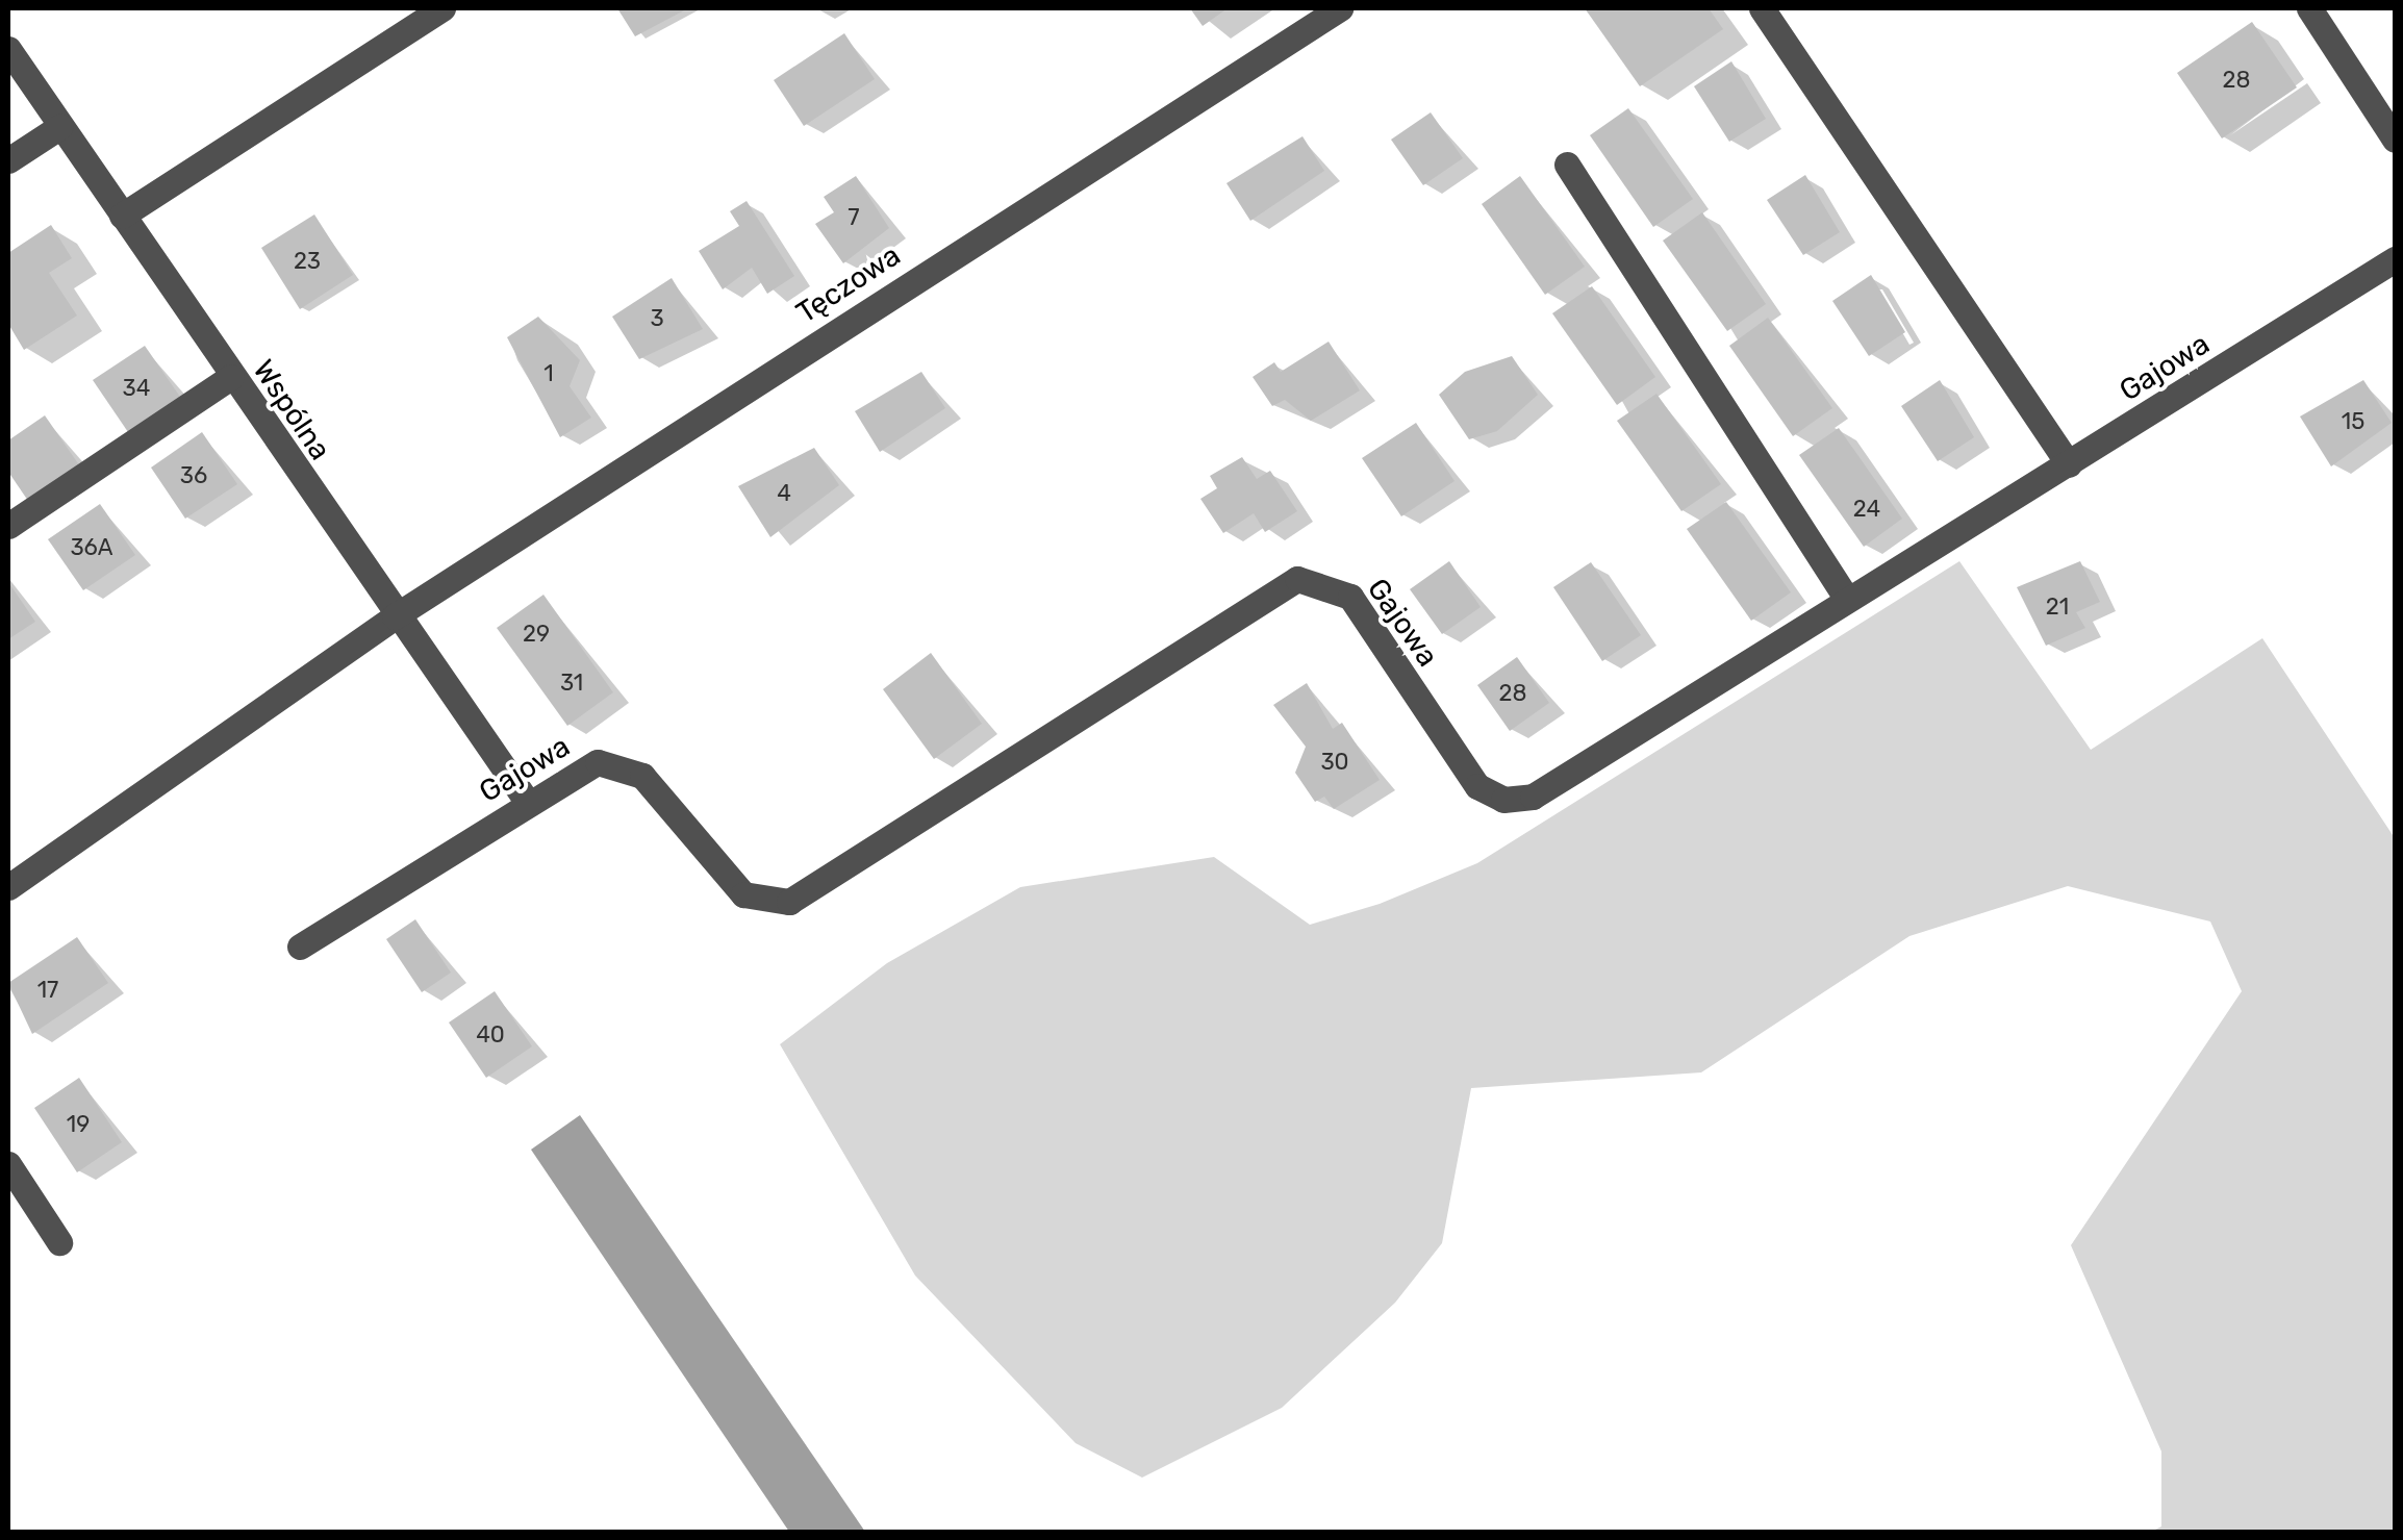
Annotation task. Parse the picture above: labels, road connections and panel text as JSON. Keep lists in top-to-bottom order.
{
  "streets": {
    "street": ["Tęczowa", "Gajowa", "Wspólna"]
  },
  "crossings": [
    ["Tęczowa", "Wspólna"],
    ["Gajowa", "Wspólna"]
  ],
  "house_numbers": [
    "28",
    "7",
    "23",
    "3",
    "1",
    "34",
    "15",
    "36",
    "4",
    "24",
    "36A",
    "21",
    "29",
    "31",
    "28",
    "30",
    "17",
    "40",
    "19"
  ]
}
